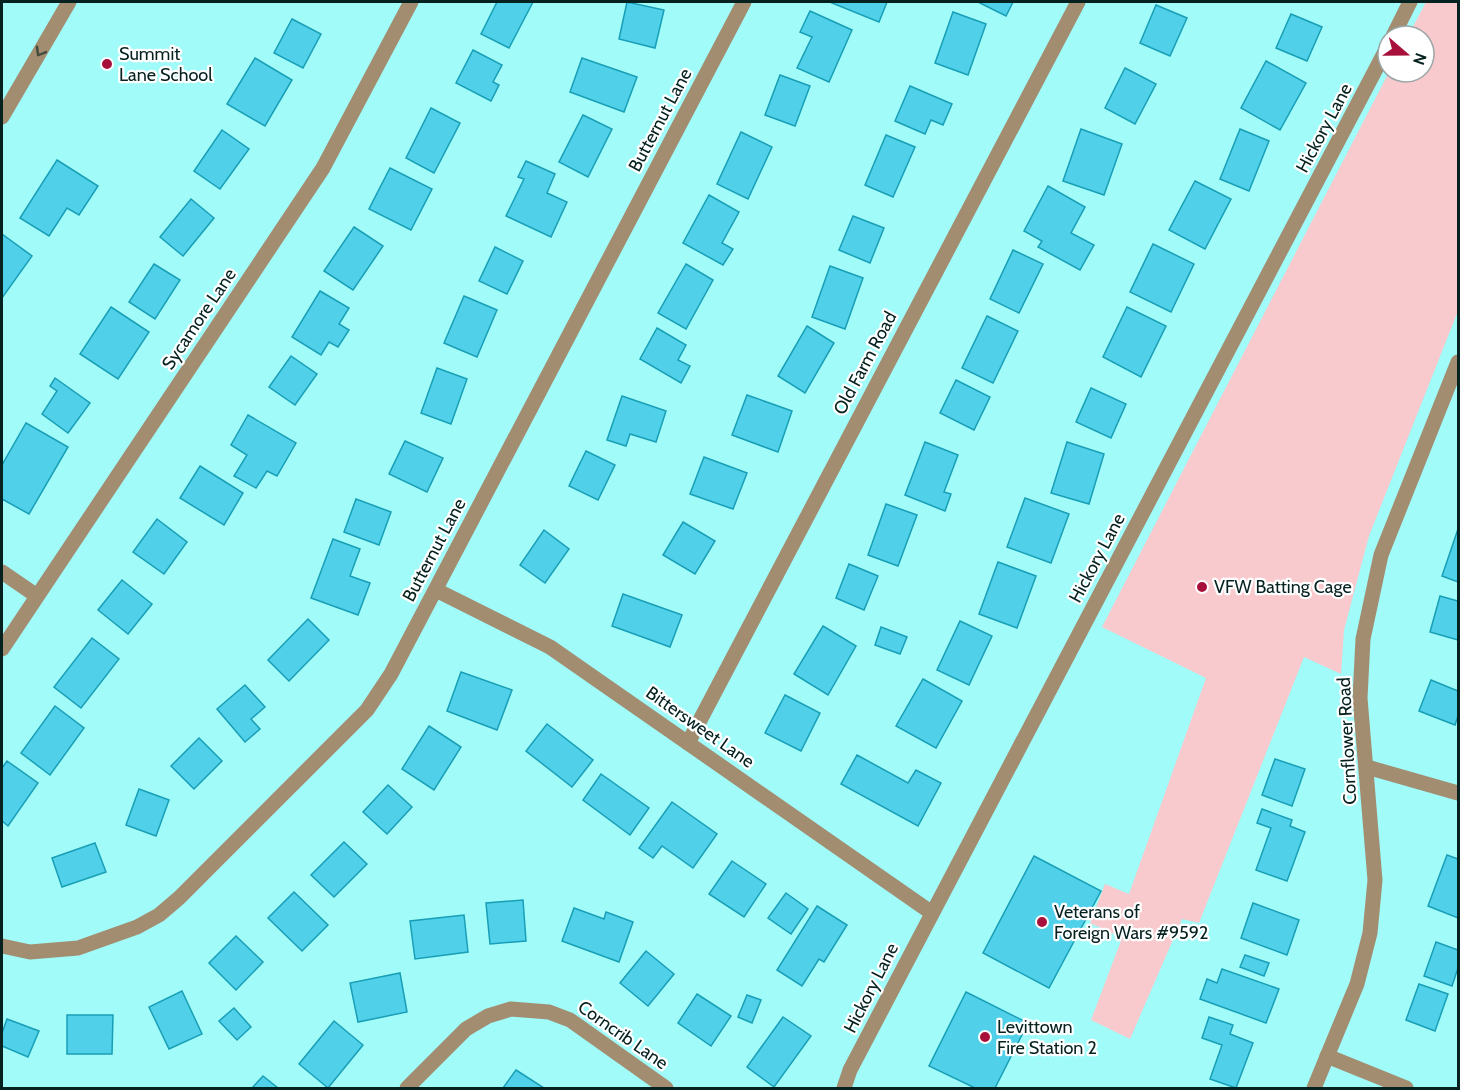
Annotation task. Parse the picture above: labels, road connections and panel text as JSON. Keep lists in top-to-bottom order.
{
  "streets": {
    "street": [
      "Butternut Lane",
      "Hickory Lane",
      "Sycamore Lane",
      "Old Farm Road",
      "Bittersweet Lane",
      "Cornflower Road",
      "Corncrib Lane"
    ]
  },
  "crossings": [
    ["Butternut Lane", "Bittersweet Lane"],
    ["Hickory Lane", "Bittersweet Lane"],
    ["Old Farm Road", "Bittersweet Lane"]
  ],
  "places": [
    "Summit Lane School",
    "VFW Batting Cage",
    "Veterans of Foreign Wars #9592",
    "Levittown Fire Station 2"
  ],
  "north": "right"
}
